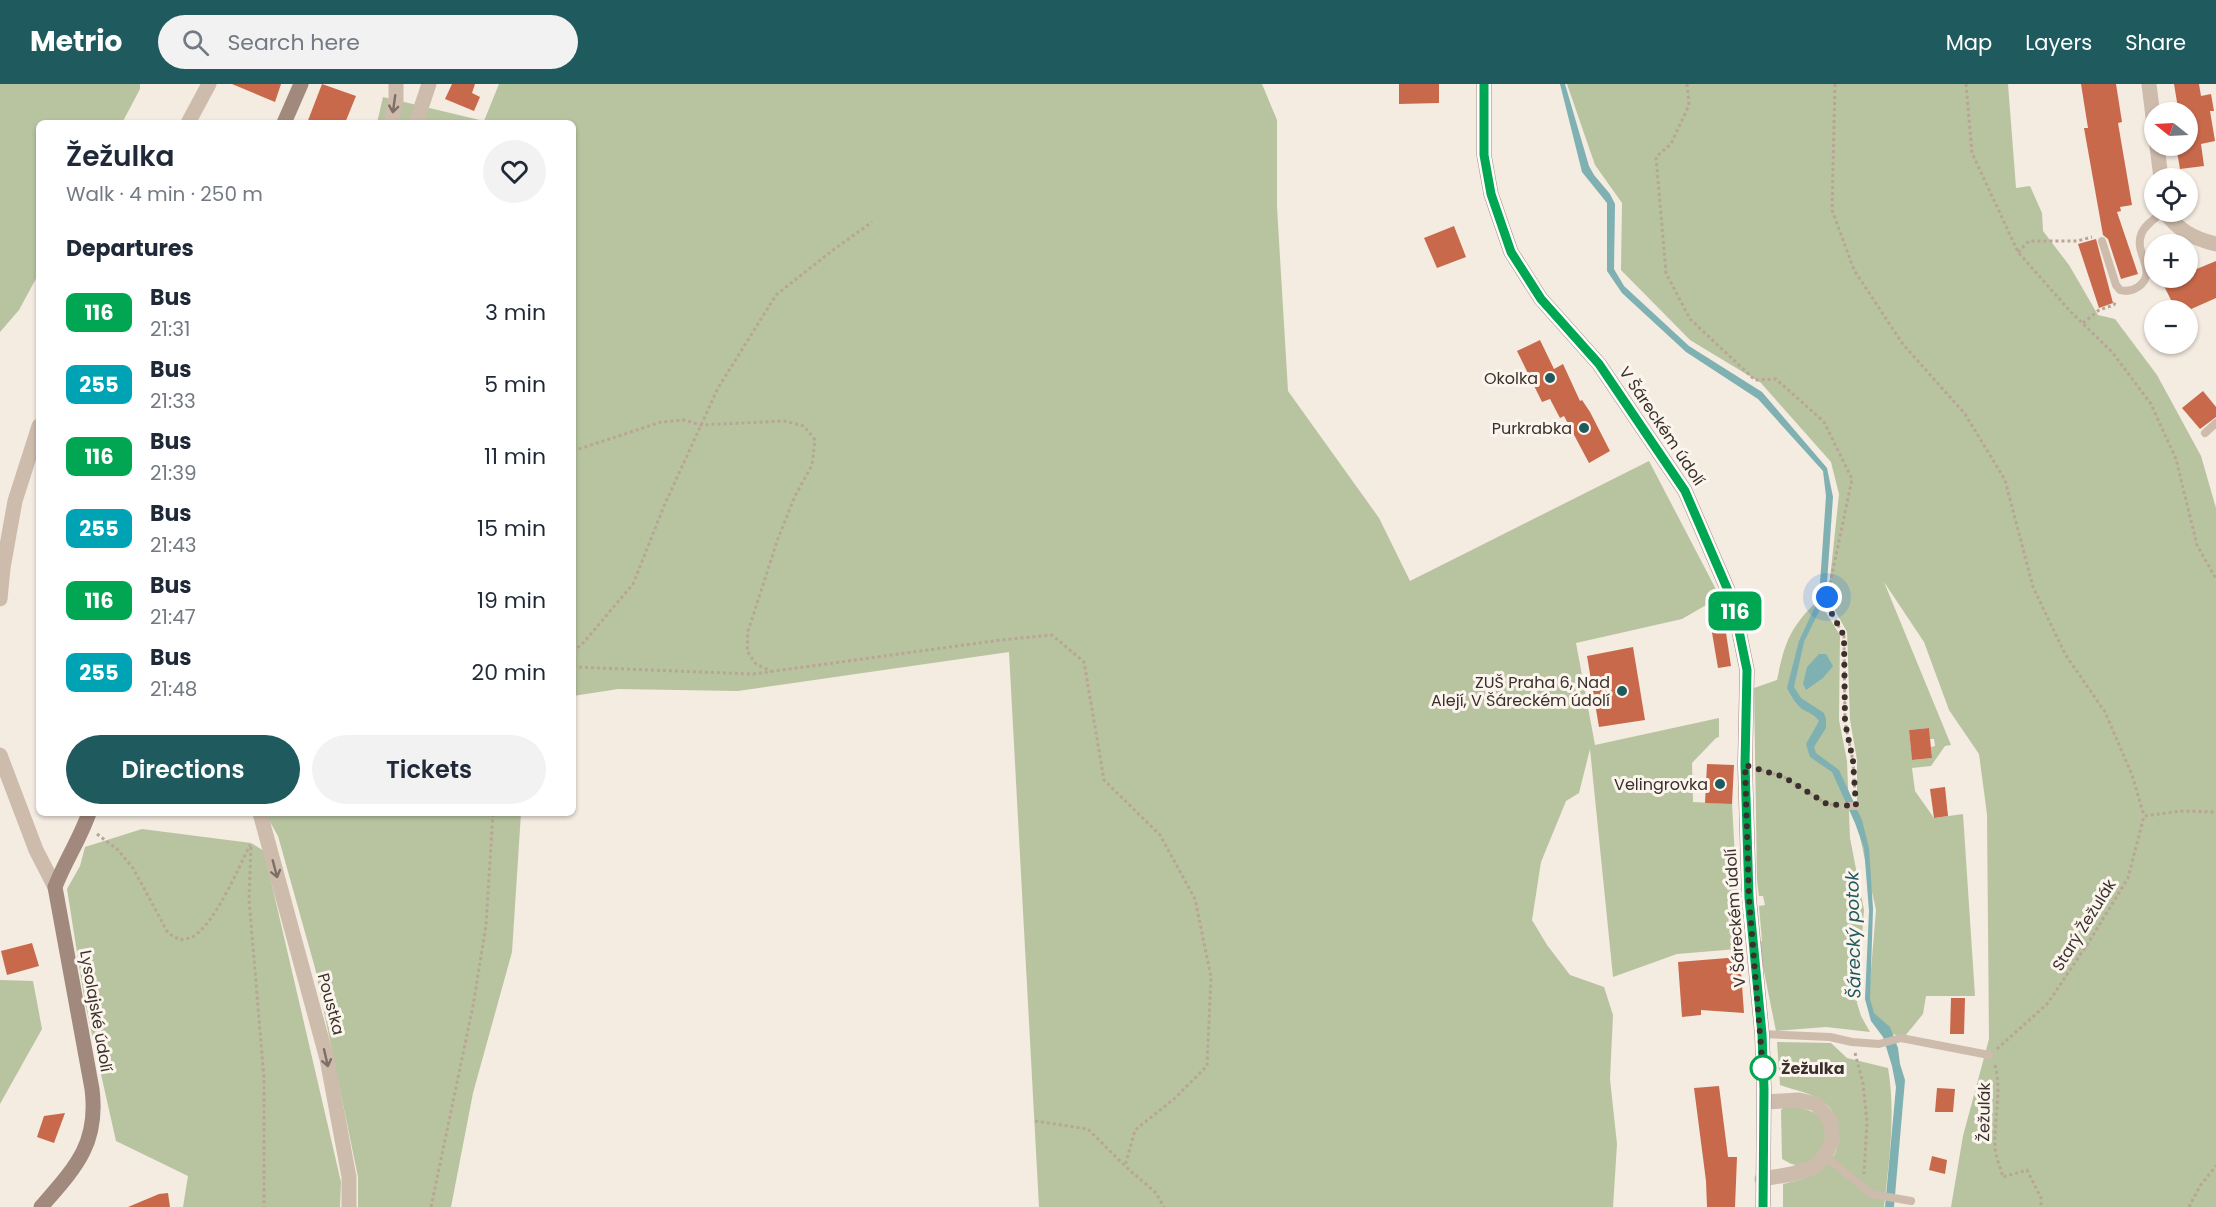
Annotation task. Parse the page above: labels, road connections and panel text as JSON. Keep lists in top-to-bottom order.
{
  "streets": {
    "street": ["V Šáreckém údolí", "Poustka", "Lysolajské údolí"],
    "path": ["Starý Žežulák", "Žežulák"]
  },
  "crossings": [
    ["Starý Žežulák", "Žežulák"]
  ],
  "one_way": ["Poustka"],
  "water": ["Šárecký potok"],
  "places": [
    "Okolka",
    "Purkrabka",
    "ZUŠ Praha 6, Nad Alejí, V Šáreckém údolí",
    "Velingrovka",
    "Žežulka"
  ],
  "lines": ["bus line 116"],
  "north": "left",
  "page": {
    "header": "Metrio",
    "search": "Search here",
    "nav": ["Map", "Layers", "Share"],
    "on_map": "116",
    "map_buttons": ["+", "−"],
    "heading": [
      ["Žežulka", "Walk · 4 min · 250 m"],
      "Departures"
    ],
    "list": [
      {
        "mark": "116",
        "name": "Bus",
        "note": "21:31",
        "value": "3 min"
      },
      {
        "mark": "255",
        "name": "Bus",
        "note": "21:33",
        "value": "5 min"
      },
      {
        "mark": "116",
        "name": "Bus",
        "note": "21:39",
        "value": "11 min"
      },
      {
        "mark": "255",
        "name": "Bus",
        "note": "21:43",
        "value": "15 min"
      },
      {
        "mark": "116",
        "name": "Bus",
        "note": "21:47",
        "value": "19 min"
      },
      {
        "mark": "255",
        "name": "Bus",
        "note": "21:48",
        "value": "20 min"
      }
    ],
    "buttons": ["Directions", "Tickets"]
  }
}
